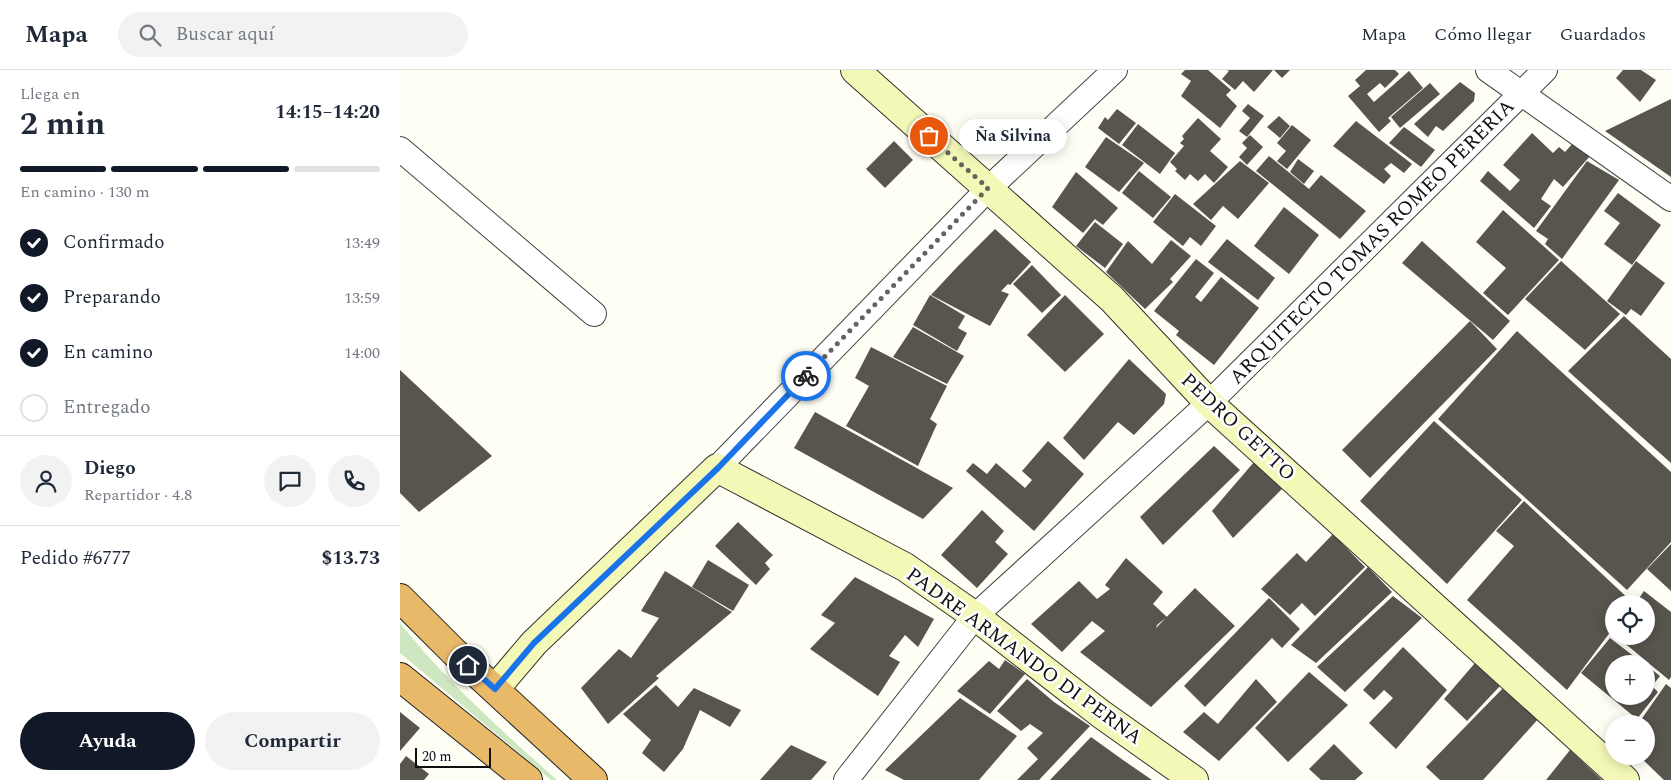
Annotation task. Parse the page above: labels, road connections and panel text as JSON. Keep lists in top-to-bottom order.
{
  "streets": {
    "street": ["ARQUITECTO TOMAS ROMEO PERERIA", "PEDRO GETTO", "PADRE ARMANDO DI PERNA"]
  },
  "crossings": [
    ["ARQUITECTO TOMAS ROMEO PERERIA", "PEDRO GETTO"],
    ["ARQUITECTO TOMAS ROMEO PERERIA", "PADRE ARMANDO DI PERNA"]
  ],
  "places": ["Ña Silvina"],
  "scale_bar": "20 m",
  "page": {
    "header": "Mapa",
    "search": "Buscar aquí",
    "nav": ["Mapa", "Cómo llegar", "Guardados"],
    "heading": ["2 min", "Llega en", "14:15–14:20"],
    "panel": [
      "Diego",
      "Repartidor · 4.8",
      "Pedido #6777",
      "$13.73"
    ],
    "bubble": "Ña Silvina",
    "bar": "En camino · 130 m",
    "list": [
      ["Confirmado", "13:49"],
      ["Preparando", "13:59"],
      ["En camino", "14:00"],
      "Entregado"
    ],
    "map_buttons": ["+", "−"],
    "buttons": ["Ayuda", "Compartir"],
    "scale": "20 m"
  }
}
